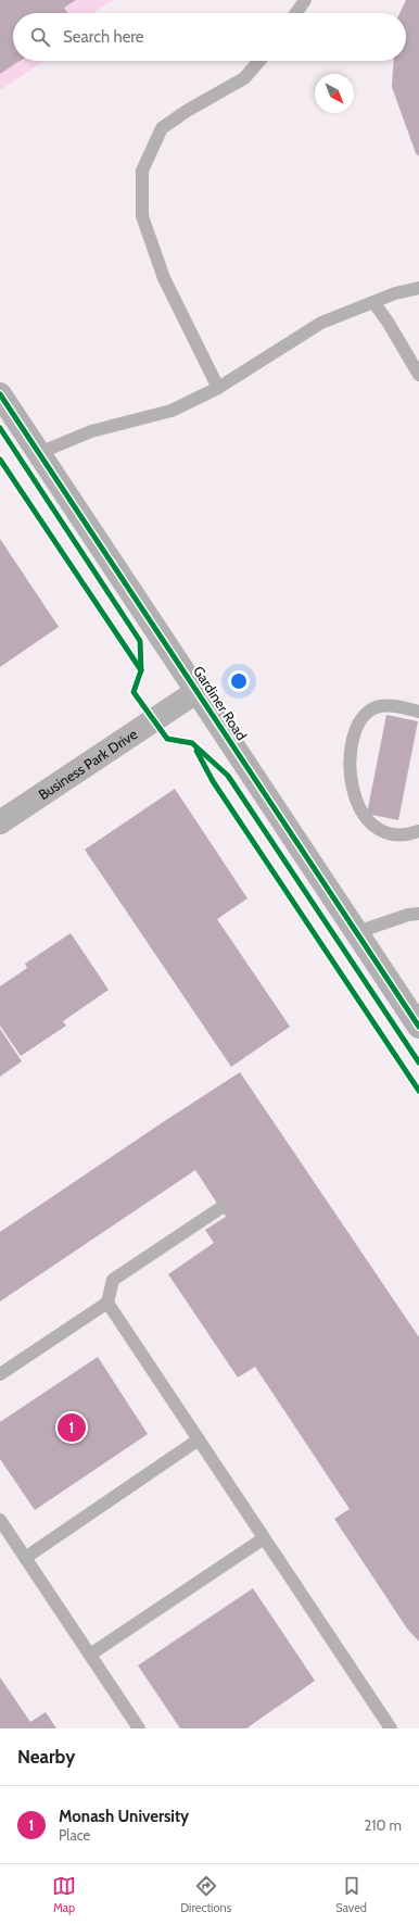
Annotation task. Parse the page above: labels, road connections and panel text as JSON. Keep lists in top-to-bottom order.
{
  "streets": {
    "street": ["Gardiner Road", "Business Park Drive"]
  },
  "crossings": [
    ["Gardiner Road", "Business Park Drive"]
  ],
  "north": "bottom right",
  "page": {
    "search": "Search here",
    "pins": "1",
    "heading": "Nearby",
    "list": [
      {
        "mark": "1",
        "name": "Monash University",
        "note": "Place",
        "value": "210 m"
      }
    ],
    "nav": ["Map", "Directions", "Saved"]
  }
}
